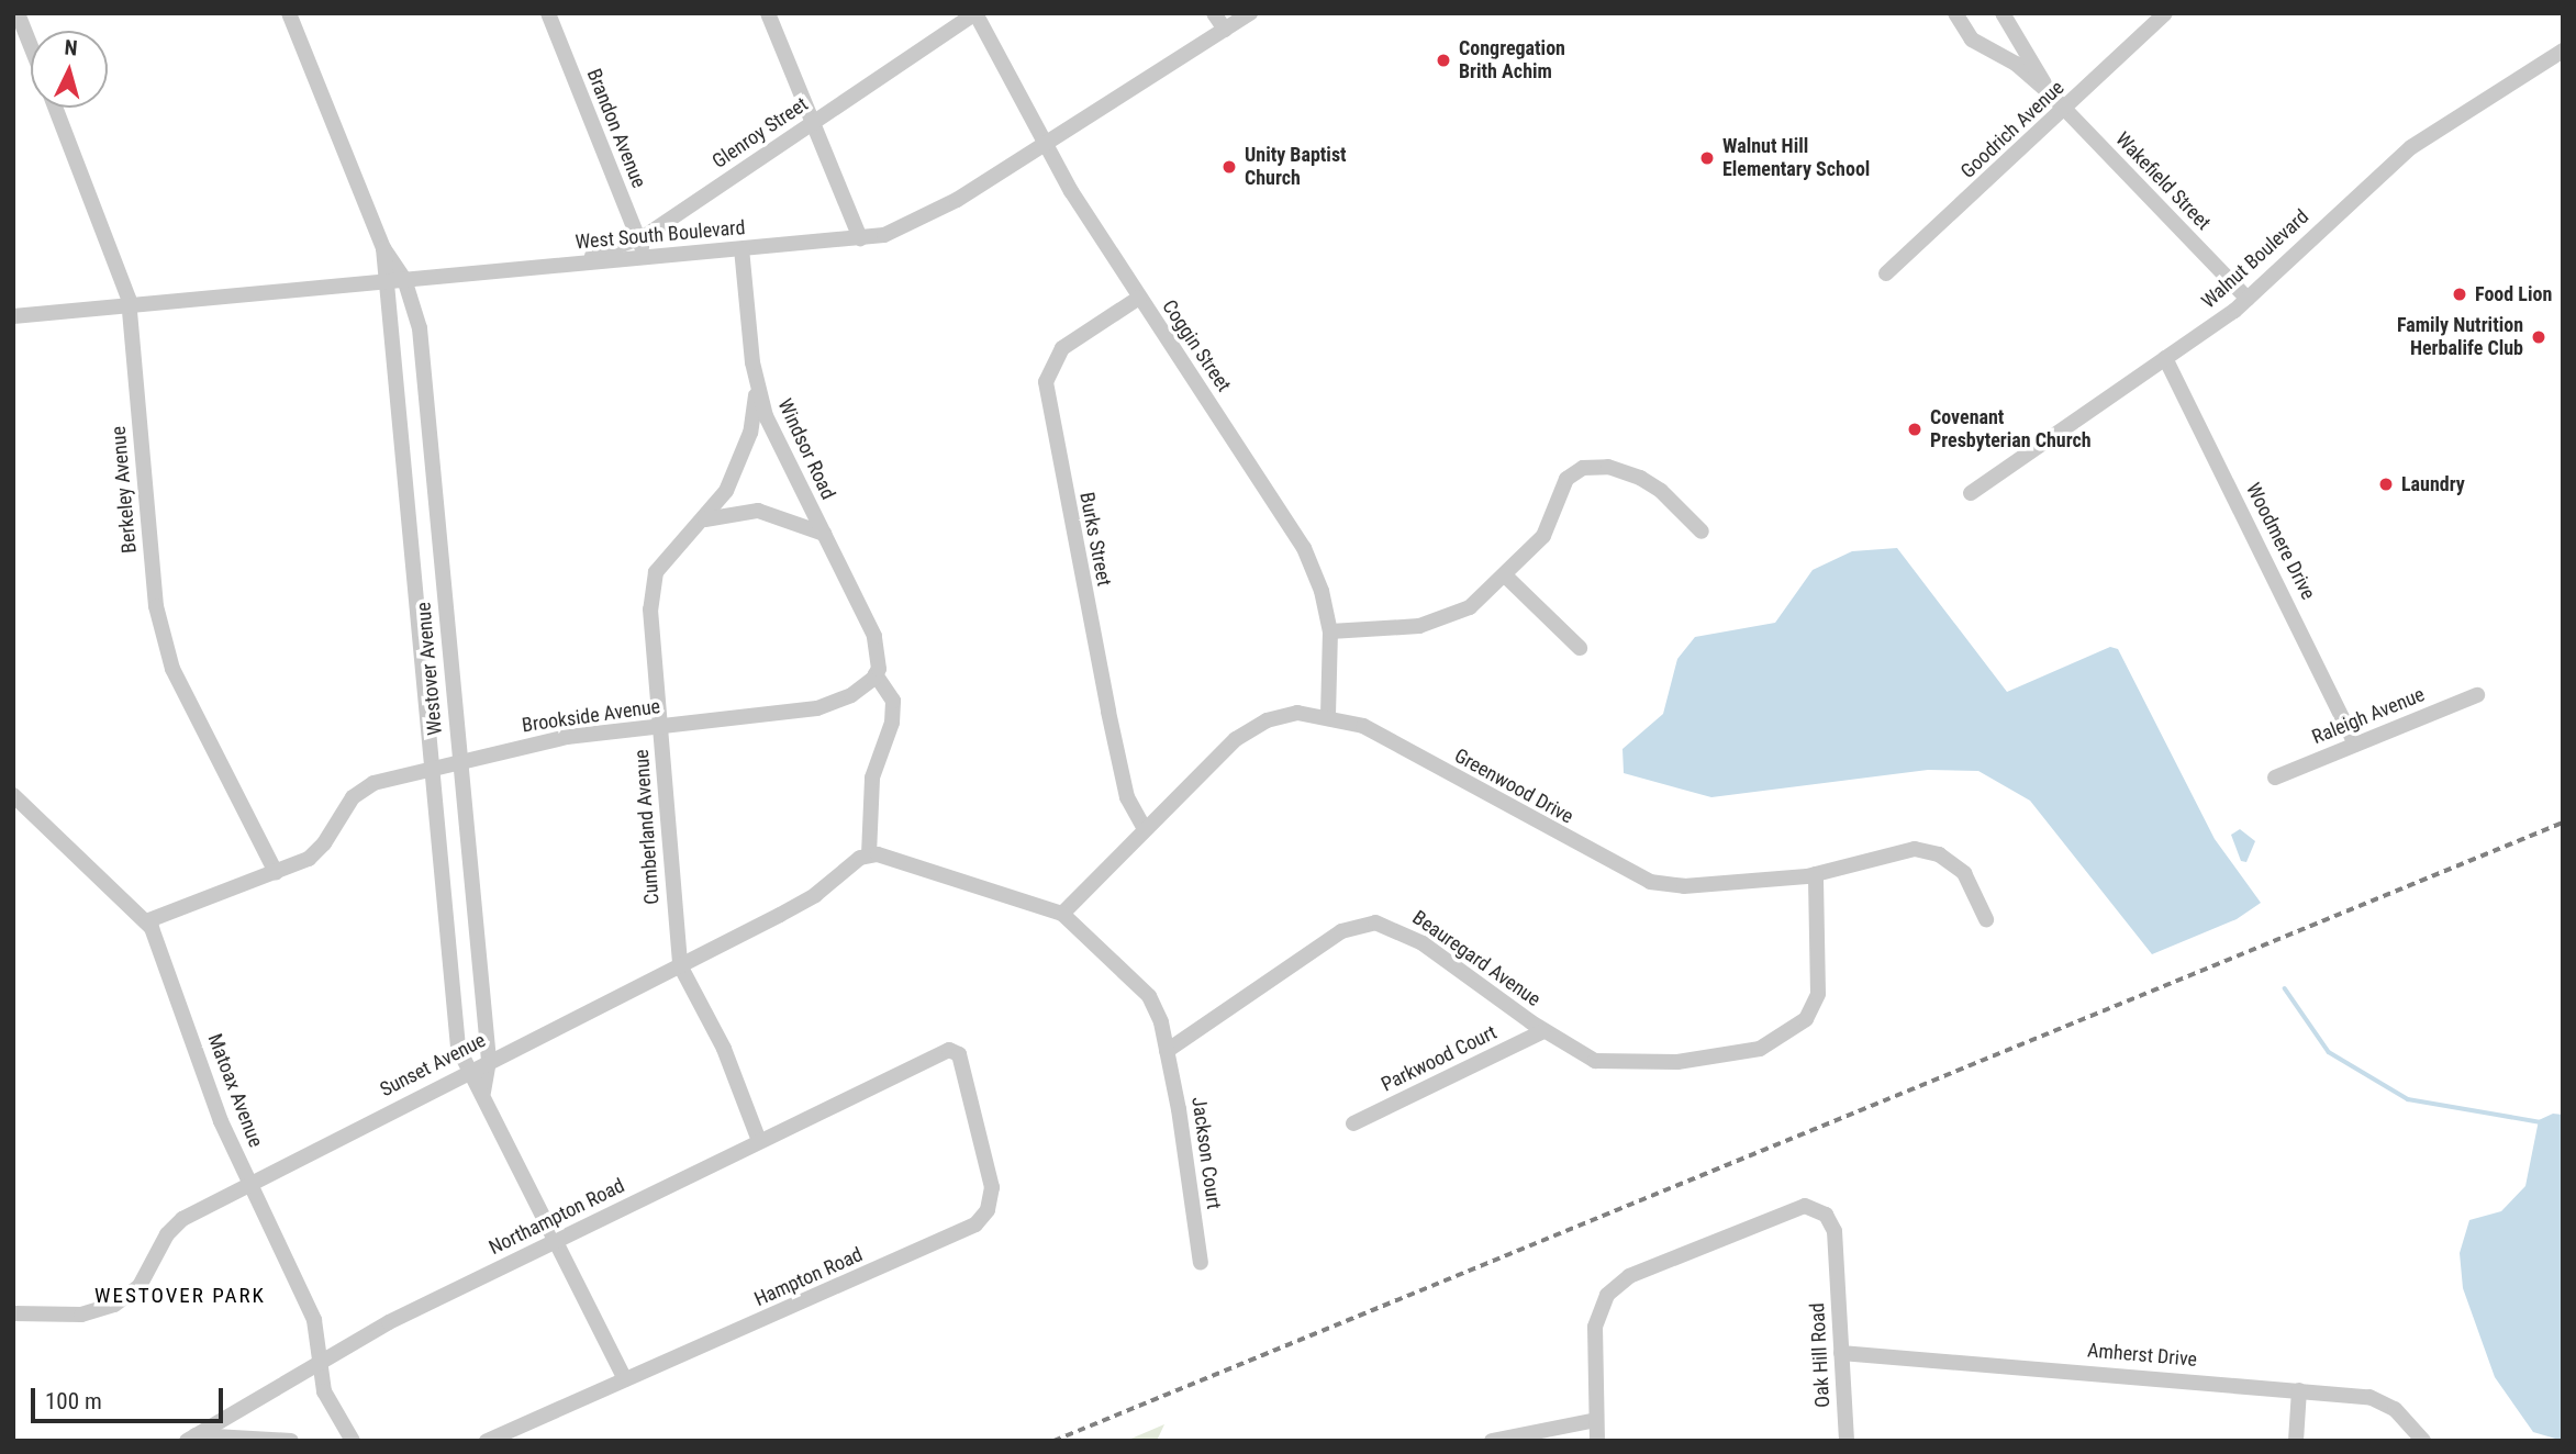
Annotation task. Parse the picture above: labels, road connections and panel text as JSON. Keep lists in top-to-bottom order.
{
  "streets": {
    "street": [
      "Brandon Avenue",
      "Goodrich Avenue",
      "Glenroy Street",
      "Wakefield Street",
      "West South Boulevard",
      "Walnut Boulevard",
      "Coggin Street",
      "Windsor Road",
      "Berkeley Avenue",
      "Burks Street",
      "Woodmere Drive",
      "Westover Avenue",
      "Brookside Avenue",
      "Raleigh Avenue",
      "Greenwood Drive",
      "Cumberland Avenue",
      "Beauregard Avenue",
      "Parkwood Court",
      "Sunset Avenue",
      "Matoax Avenue",
      "Jackson Court",
      "Northampton Road",
      "Hampton Road",
      "Oak Hill Road",
      "Amherst Drive"
    ]
  },
  "crossings": [
    ["Brandon Avenue", "Glenroy Street"],
    ["Brandon Avenue", "West South Boulevard"],
    ["Goodrich Avenue", "Wakefield Street"],
    ["Glenroy Street", "West South Boulevard"],
    ["Glenroy Street", "Coggin Street"],
    ["Wakefield Street", "Walnut Boulevard"],
    ["West South Boulevard", "Coggin Street"],
    ["West South Boulevard", "Windsor Road"],
    ["West South Boulevard", "Berkeley Avenue"],
    ["West South Boulevard", "Westover Avenue"],
    ["Walnut Boulevard", "Woodmere Drive"],
    ["Coggin Street", "Burks Street"],
    ["Coggin Street", "Greenwood Drive"],
    ["Windsor Road", "Brookside Avenue"],
    ["Windsor Road", "Cumberland Avenue"],
    ["Berkeley Avenue", "Brookside Avenue"],
    ["Burks Street", "Greenwood Drive"],
    ["Woodmere Drive", "Raleigh Avenue"],
    ["Westover Avenue", "Brookside Avenue"],
    ["Westover Avenue", "Sunset Avenue"],
    ["Westover Avenue", "Northampton Road"],
    ["Westover Avenue", "Hampton Road"],
    ["Brookside Avenue", "Cumberland Avenue"],
    ["Brookside Avenue", "Matoax Avenue"],
    ["Greenwood Drive", "Beauregard Avenue"],
    ["Cumberland Avenue", "Sunset Avenue"],
    ["Cumberland Avenue", "Northampton Road"],
    ["Beauregard Avenue", "Parkwood Court"],
    ["Beauregard Avenue", "Jackson Court"],
    ["Sunset Avenue", "Matoax Avenue"],
    ["Matoax Avenue", "Northampton Road"],
    ["Northampton Road", "Hampton Road"],
    ["Oak Hill Road", "Amherst Drive"]
  ],
  "districts": ["WESTOVER PARK"],
  "places": [
    "Congregation Brith Achim",
    "Walnut Hill Elementary School",
    "Unity Baptist Church",
    "Food Lion",
    "Family Nutrition Herbalife Club",
    "Covenant Presbyterian Church",
    "Laundry"
  ],
  "scale_bar": "100 m",
  "north": "top"
}
